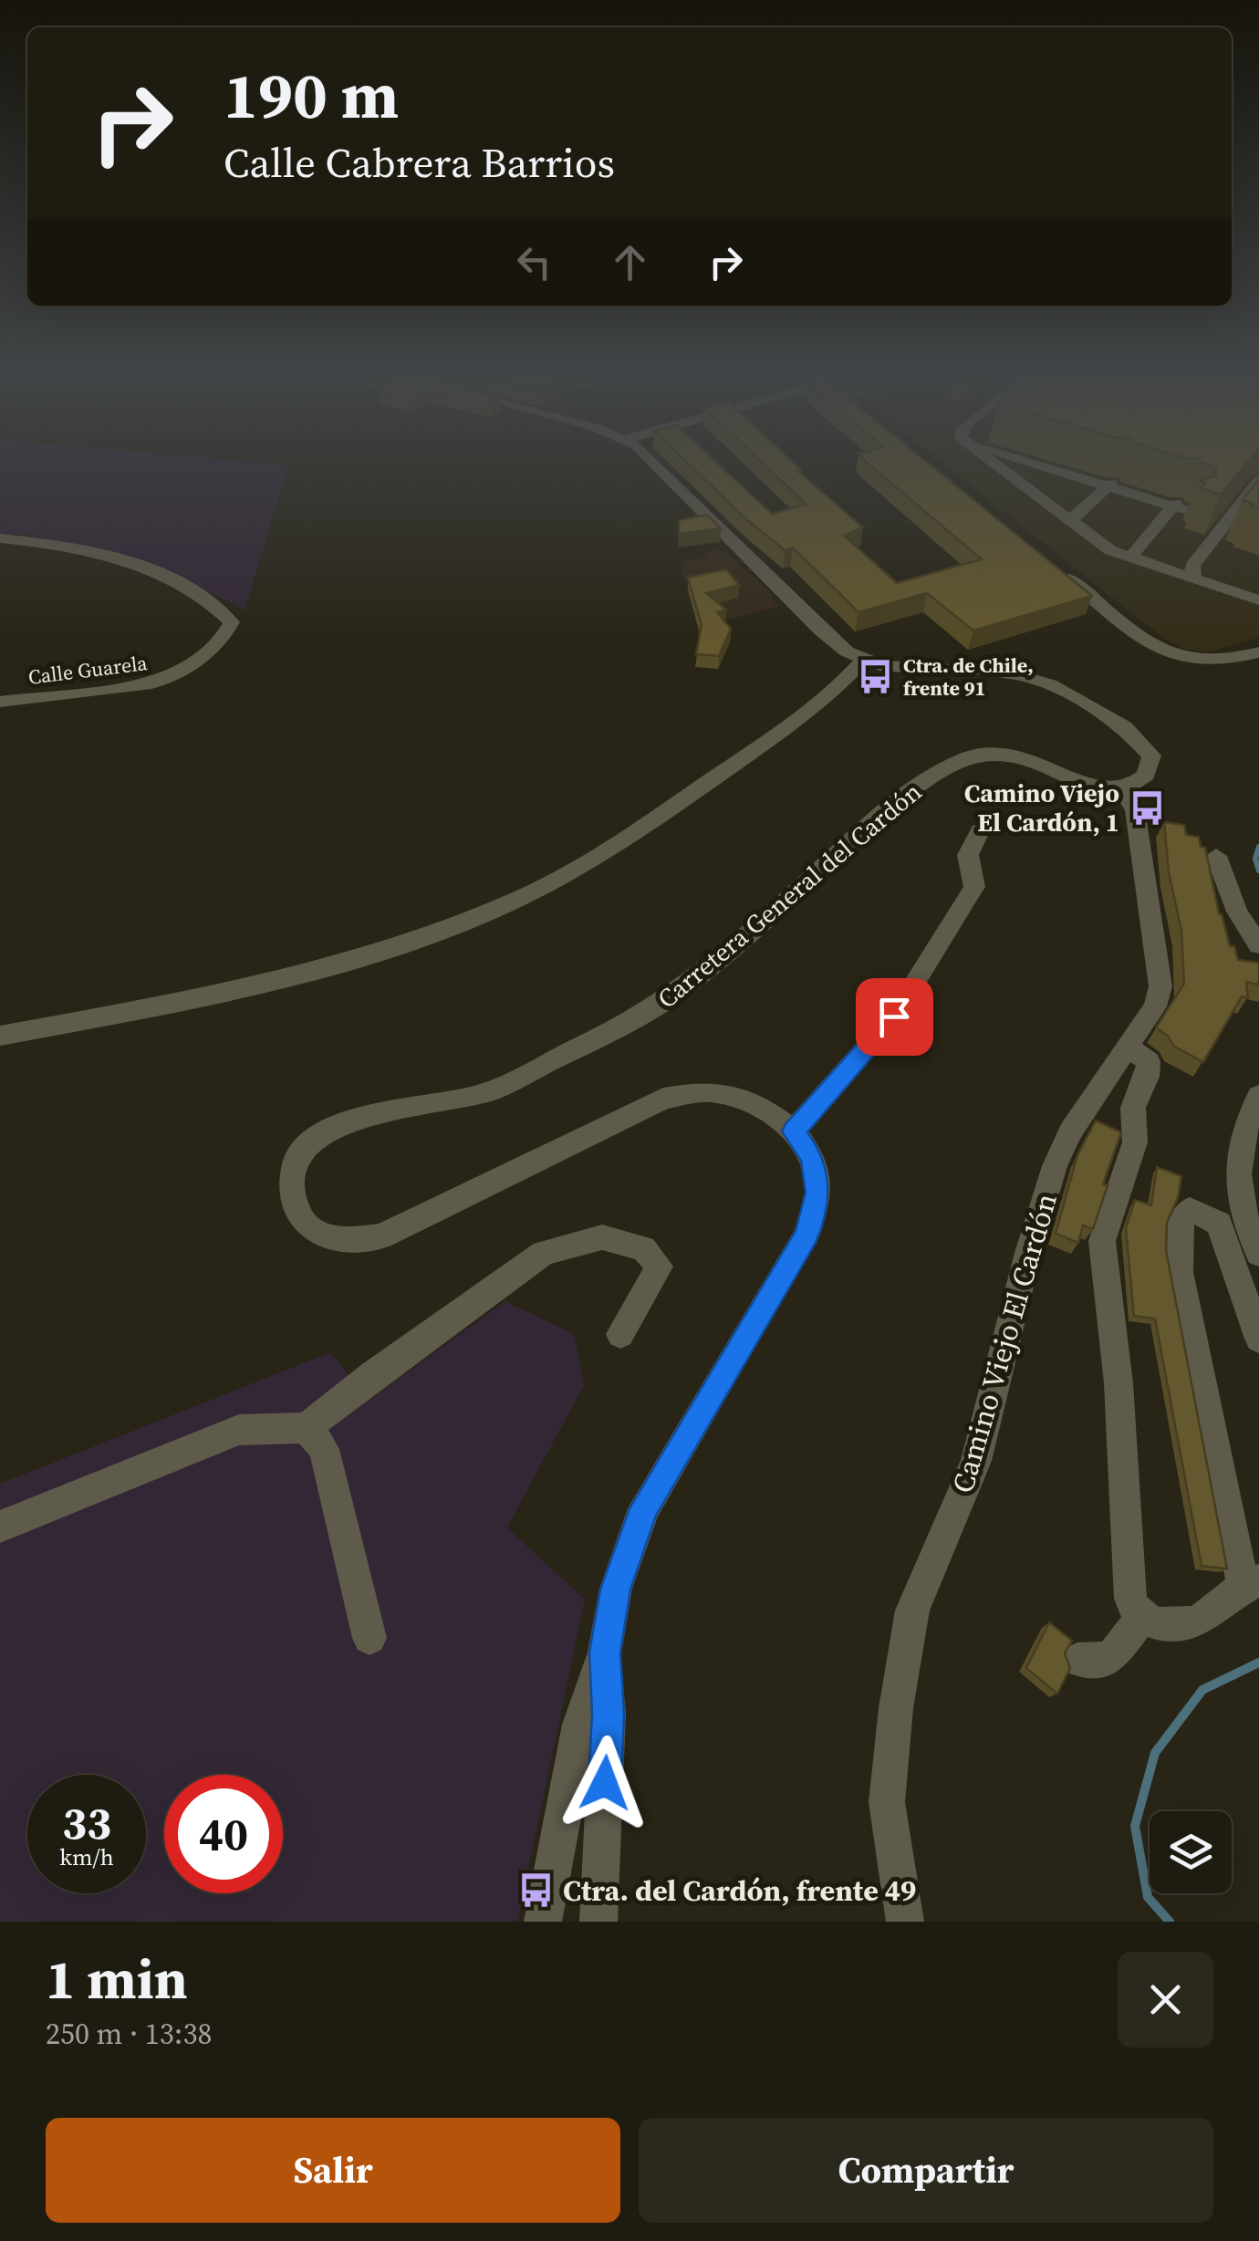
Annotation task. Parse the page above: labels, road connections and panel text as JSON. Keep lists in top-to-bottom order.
{
  "streets": {
    "street": ["Calle Guarela", "Carretera General del Cardón", "Camino Viejo El Cardón"]
  },
  "crossings": [
    ["Carretera General del Cardón", "Camino Viejo El Cardón"]
  ],
  "places": {
    "bus stop": ["Ctra. de Chile, frente 91", "Camino Viejo El Cardón, 1", "Ctra. del Cardón, frente 49"]
  },
  "page": {
    "turn": ["190 m", "Calle Cabrera Barrios"],
    "speed": "33 km/h",
    "limit": "40",
    "heading": ["1 min", "250 m · 13:38"],
    "buttons": ["Salir", "Compartir"]
  }
}
